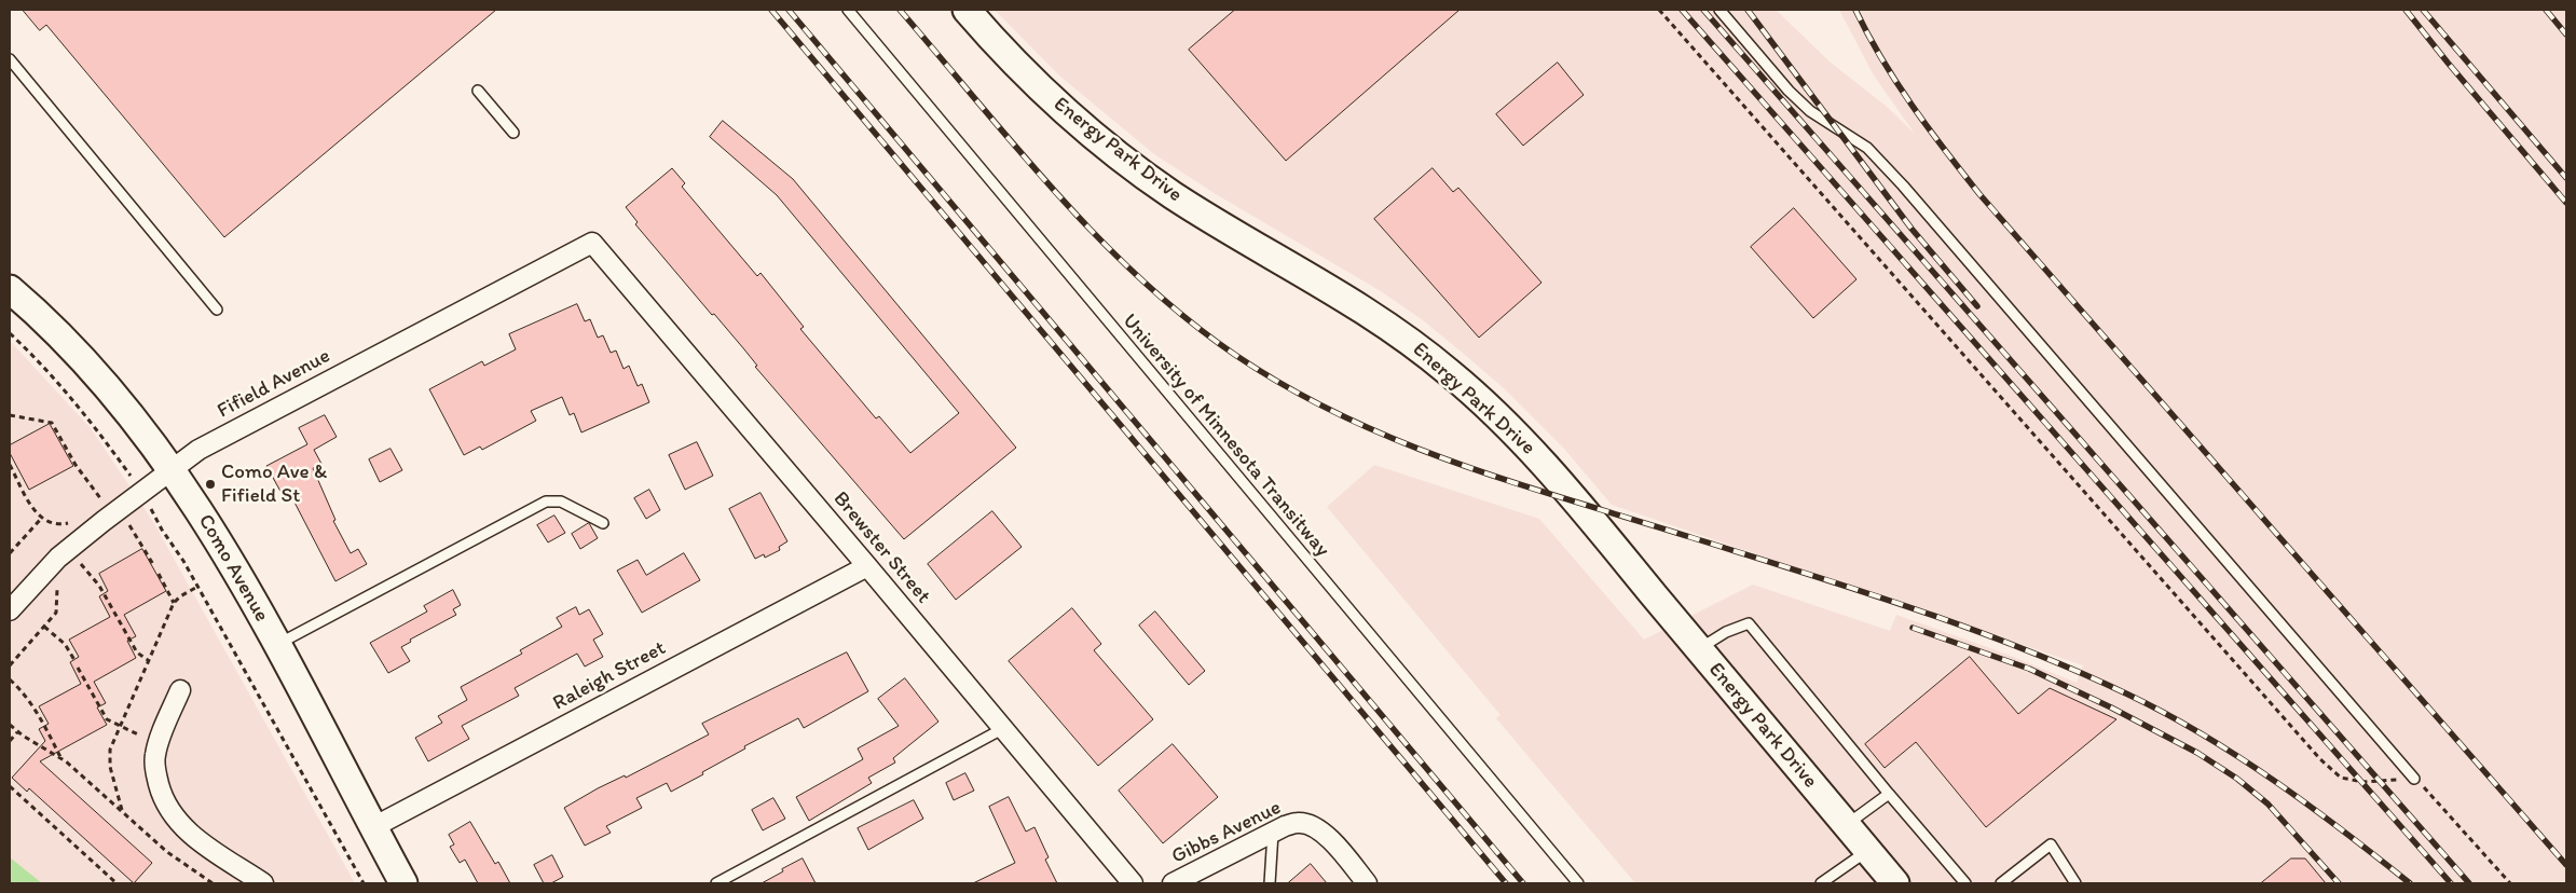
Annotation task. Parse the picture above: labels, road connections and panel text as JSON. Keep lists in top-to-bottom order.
{
  "streets": {
    "street": [
      "Energy Park Drive",
      "Fifield Avenue",
      "Brewster Street",
      "Como Avenue",
      "Raleigh Street",
      "Gibbs Avenue"
    ],
    "lane": ["University of Minnesota Transitway"]
  },
  "crossings": [
    ["Fifield Avenue", "Brewster Street"],
    ["Fifield Avenue", "Como Avenue"],
    ["Brewster Street", "Raleigh Street"],
    ["Como Avenue", "Raleigh Street"]
  ],
  "places": ["Como Ave & Fifield St"]
}
